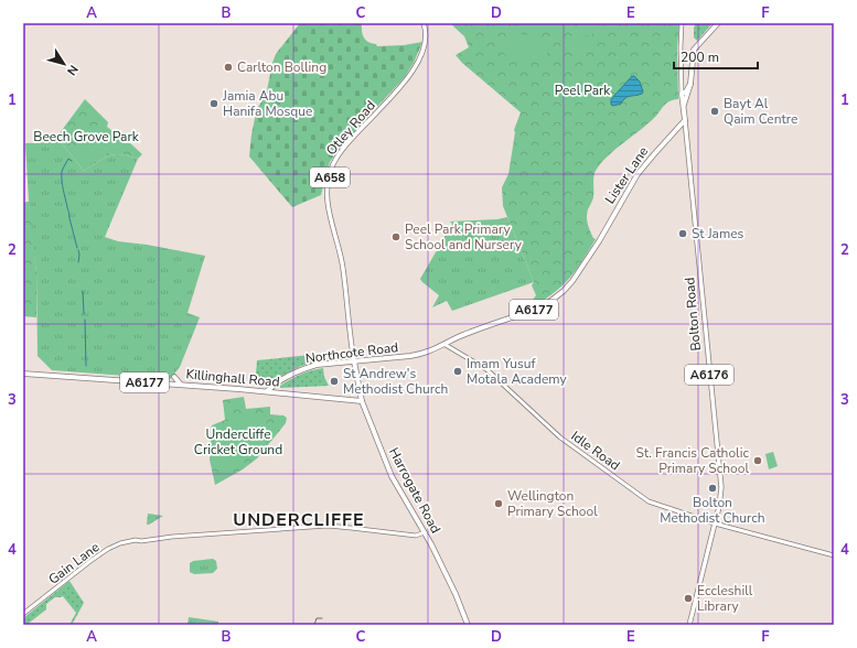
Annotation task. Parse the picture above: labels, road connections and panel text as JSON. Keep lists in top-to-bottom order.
{
  "streets": {
    "highway": [
      "Lister Lane",
      "A658",
      "A6177",
      "Bolton Road",
      "Northcote Road",
      "Killinghall Road",
      "Harrogate Road"
    ],
    "main road": ["Otley Road", "A6176"],
    "street": ["Idle Road", "Gain Lane"]
  },
  "crossings": [
    ["Otley Road", "Northcote Road"],
    ["Otley Road", "Harrogate Road"],
    ["Lister Lane", "A6177"],
    ["Lister Lane", "Bolton Road"],
    ["Lister Lane", "Northcote Road"],
    ["Lister Lane", "Idle Road"],
    ["A6177", "Bolton Road"],
    ["Bolton Road", "Idle Road"],
    ["Northcote Road", "Killinghall Road"],
    ["Northcote Road", "Idle Road"],
    ["Northcote Road", "Harrogate Road"],
    ["Killinghall Road", "Harrogate Road"],
    ["Harrogate Road", "Gain Lane"]
  ],
  "districts": ["UNDERCLIFFE"],
  "parks": ["Peel Park", "Beech Grove Park", "Undercliffe Cricket Ground"],
  "places": [
    "Carlton Bolling",
    "Jamia Abu Hanifa Mosque",
    "Bayt Al Qaim Centre",
    "St James",
    "Peel Park Primary School and Nursery",
    "Imam Yusuf Motala Academy",
    "St Andrew's Methodist Church",
    "St. Francis Catholic Primary School",
    "Bolton Methodist Church",
    "Wellington Primary School",
    "Eccleshill Library"
  ],
  "scale_bar": "200 m",
  "north": "bottom right",
  "grid": {
    "columns": [
      "A",
      "B",
      "C",
      "D",
      "E",
      "F"
    ],
    "rows": [
      "1",
      "2",
      "3",
      "4"
    ]
  }
}
